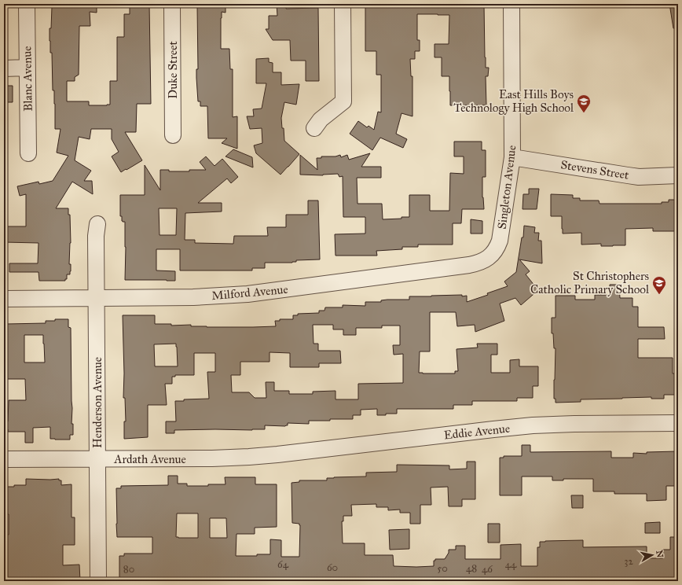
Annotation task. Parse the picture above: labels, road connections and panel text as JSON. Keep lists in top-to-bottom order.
{
  "streets": {
    "street": [
      "Duke Street",
      "Blanc Avenue",
      "Stevens Street",
      "Singleton Avenue",
      "Milford Avenue",
      "Henderson Avenue",
      "Eddie Avenue",
      "Ardath Avenue"
    ]
  },
  "crossings": [
    ["Stevens Street", "Singleton Avenue"],
    ["Singleton Avenue", "Milford Avenue"],
    ["Milford Avenue", "Henderson Avenue"],
    ["Henderson Avenue", "Ardath Avenue"],
    ["Eddie Avenue", "Ardath Avenue"]
  ],
  "places": {
    "school or university": ["East Hills Boys Technology High School", "St Christophers Catholic Primary School"]
  },
  "house_numbers": [
    "32",
    "64",
    "44",
    "60",
    "50",
    "48",
    "80",
    "46"
  ],
  "north": "right"
}
